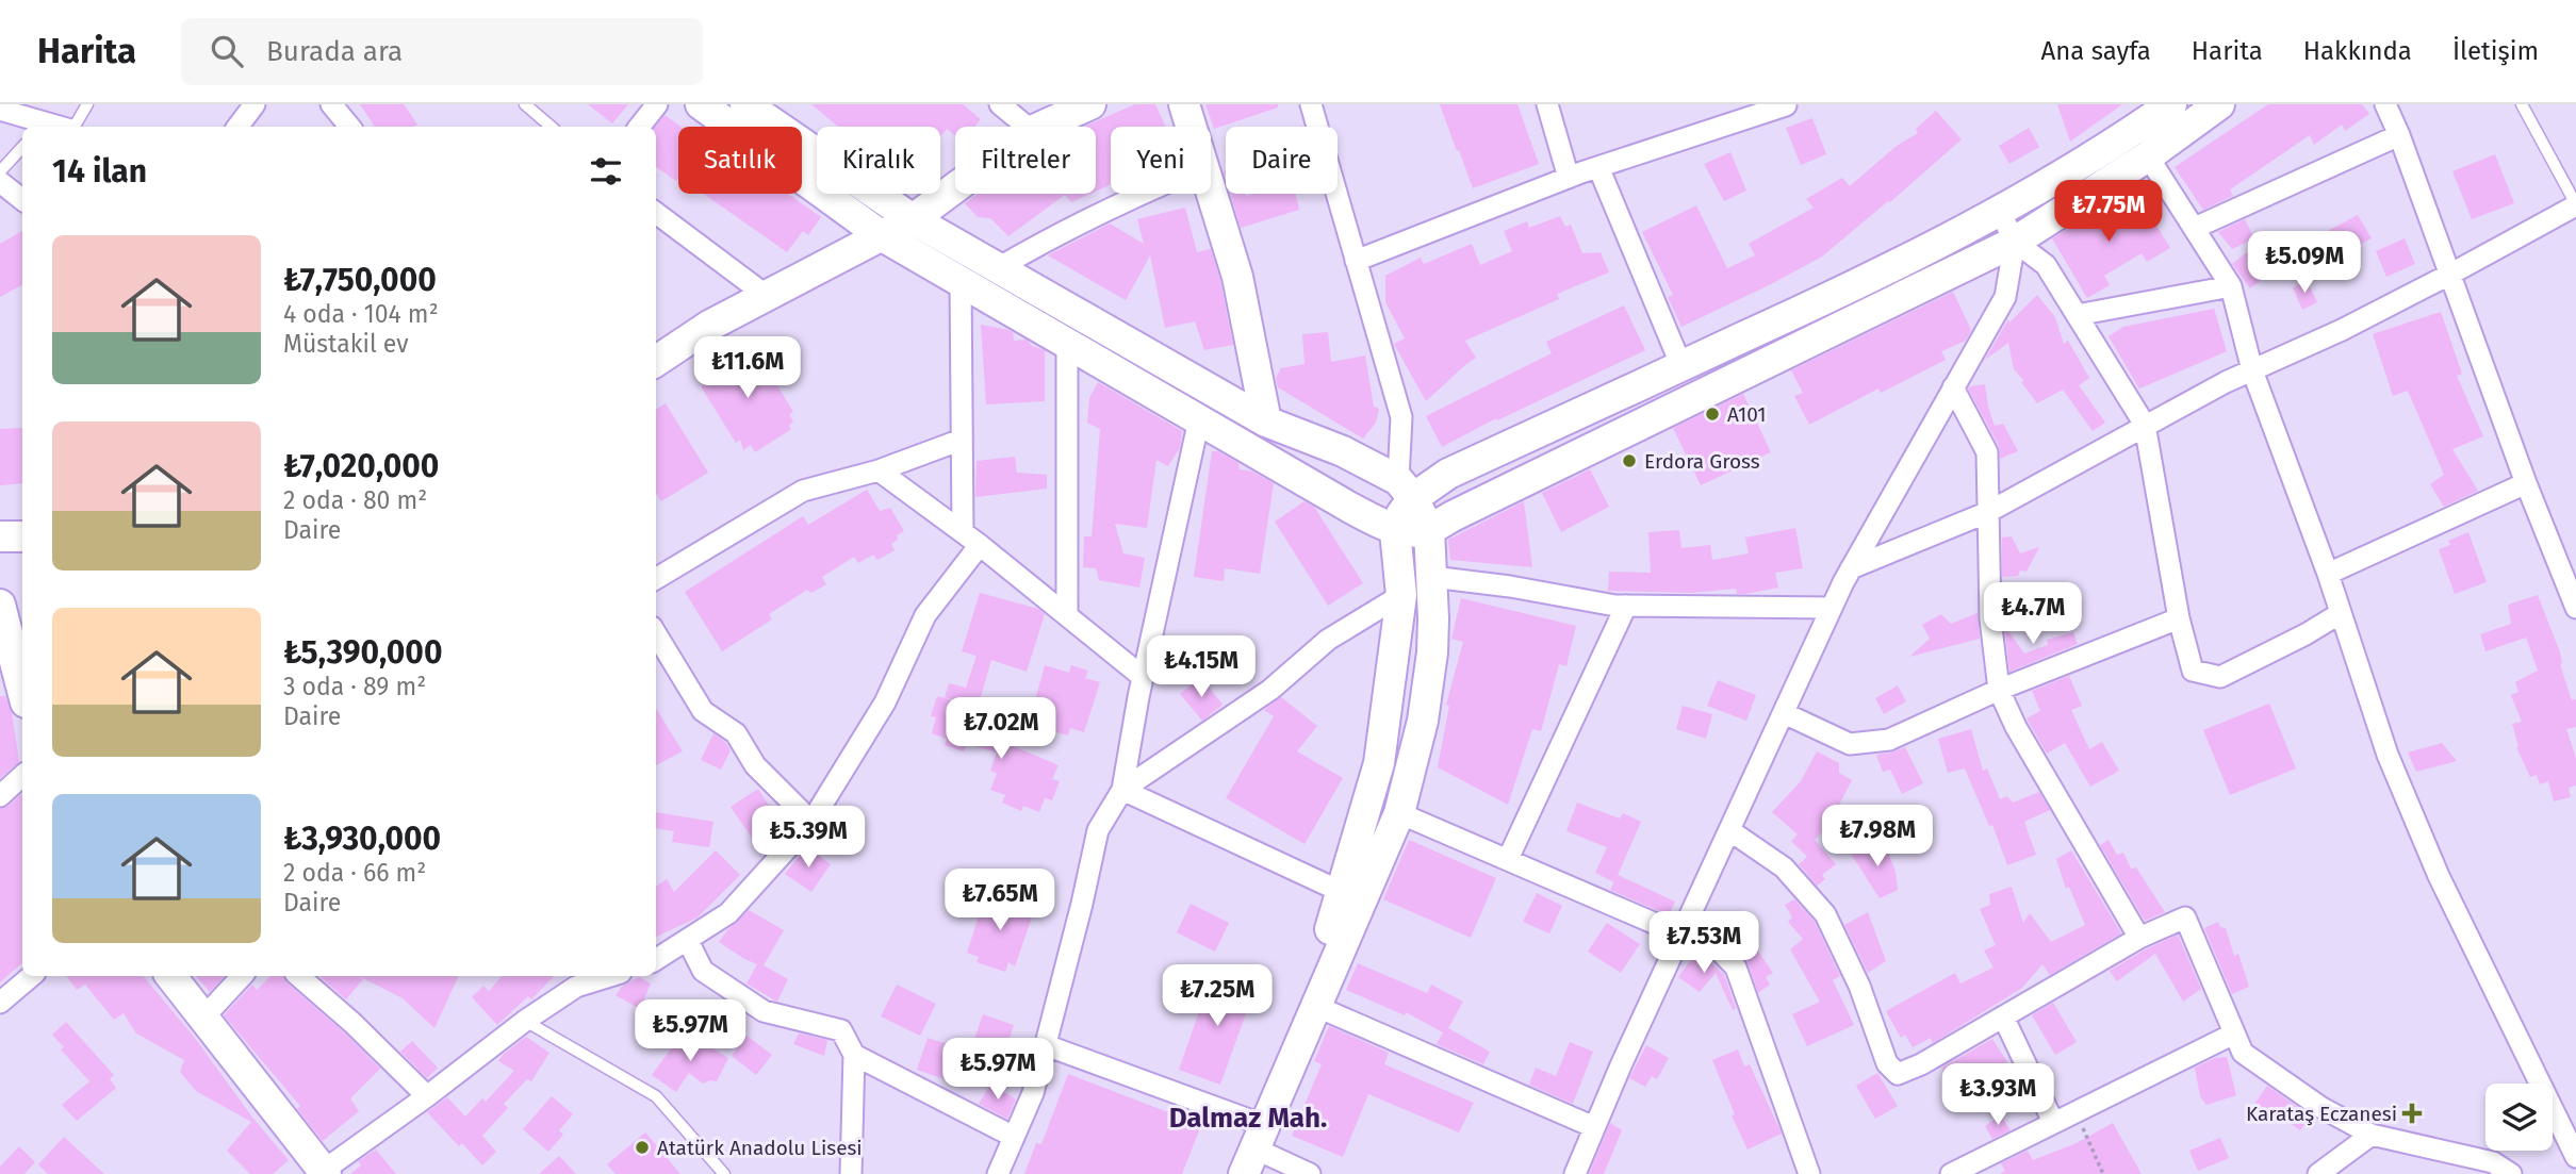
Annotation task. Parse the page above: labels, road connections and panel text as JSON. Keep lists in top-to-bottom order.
{
  "districts": ["Dalmaz Mah."],
  "places": {
    "other": ["A101", "Erdora Gross", "Atatürk Anadolu Lisesi"],
    "health": ["Karataş Eczanesi"]
  },
  "page": {
    "header": "Harita",
    "search": "Burada ara",
    "nav": [
      "Ana sayfa",
      "Harita",
      "Hakkında",
      "İletişim"
    ],
    "chip": [
      "Satılık",
      "Kiralık",
      "Filtreler",
      "Yeni",
      "Daire"
    ],
    "heading": "14 ilan",
    "price": [
      "₺7.75M",
      "₺5.09M",
      "₺11.6M",
      "₺4.7M",
      "₺4.15M",
      "₺7.02M",
      "₺7.98M",
      "₺5.39M",
      "₺7.65M",
      "₺7.53M",
      "₺7.25M",
      "₺5.97M",
      "₺5.97M",
      "₺3.93M"
    ],
    "list": [
      {
        "name": "₺7,750,000",
        "note": "4 oda · 104 m² · Müstakil ev"
      },
      {
        "name": "₺7,020,000",
        "note": "2 oda · 80 m² · Daire"
      },
      {
        "name": "₺5,390,000",
        "note": "3 oda · 89 m² · Daire"
      },
      {
        "name": "₺3,930,000",
        "note": "2 oda · 66 m² · Daire"
      }
    ]
  }
}
